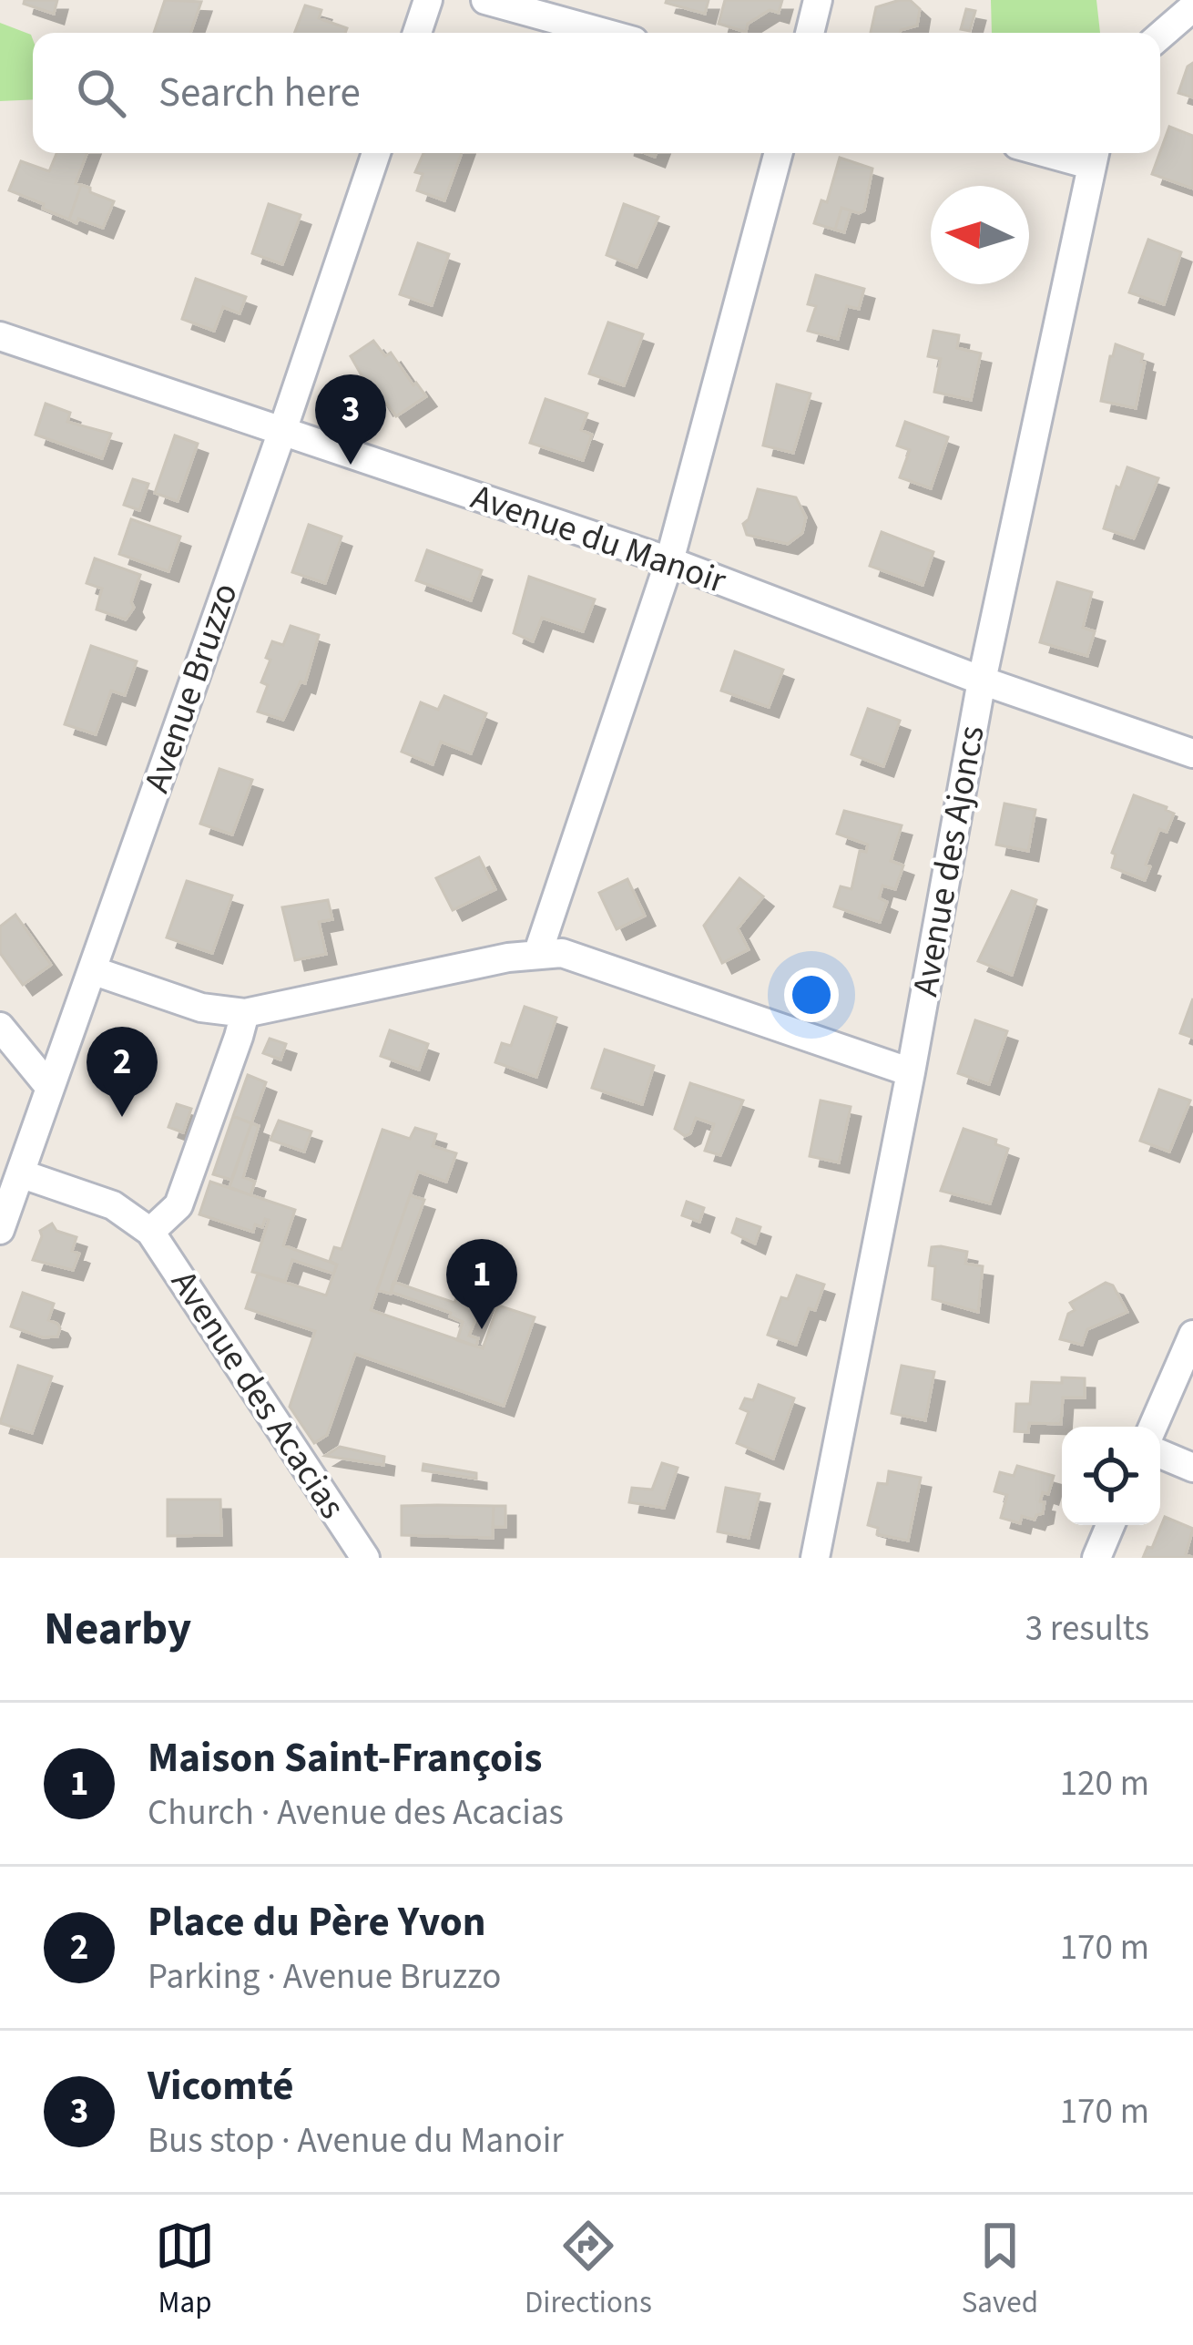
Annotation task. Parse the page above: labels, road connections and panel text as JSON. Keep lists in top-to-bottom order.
{
  "streets": {
    "street": [
      "Avenue du Manoir",
      "Avenue Bruzzo",
      "Avenue des Ajoncs",
      "Avenue des Acacias"
    ]
  },
  "crossings": [
    ["Avenue du Manoir", "Avenue Bruzzo"],
    ["Avenue du Manoir", "Avenue des Ajoncs"]
  ],
  "north": "left",
  "page": {
    "search": "Search here",
    "pins": ["3", "2", "1"],
    "heading": ["Nearby", "3 results"],
    "list": [
      {
        "mark": "1",
        "name": "Maison Saint-François",
        "note": "Church · Avenue des Acacias",
        "value": "120 m"
      },
      {
        "mark": "2",
        "name": "Place du Père Yvon",
        "note": "Parking · Avenue Bruzzo",
        "value": "170 m"
      },
      {
        "mark": "3",
        "name": "Vicomté",
        "note": "Bus stop · Avenue du Manoir",
        "value": "170 m"
      }
    ],
    "nav": ["Map", "Directions", "Saved"]
  }
}
